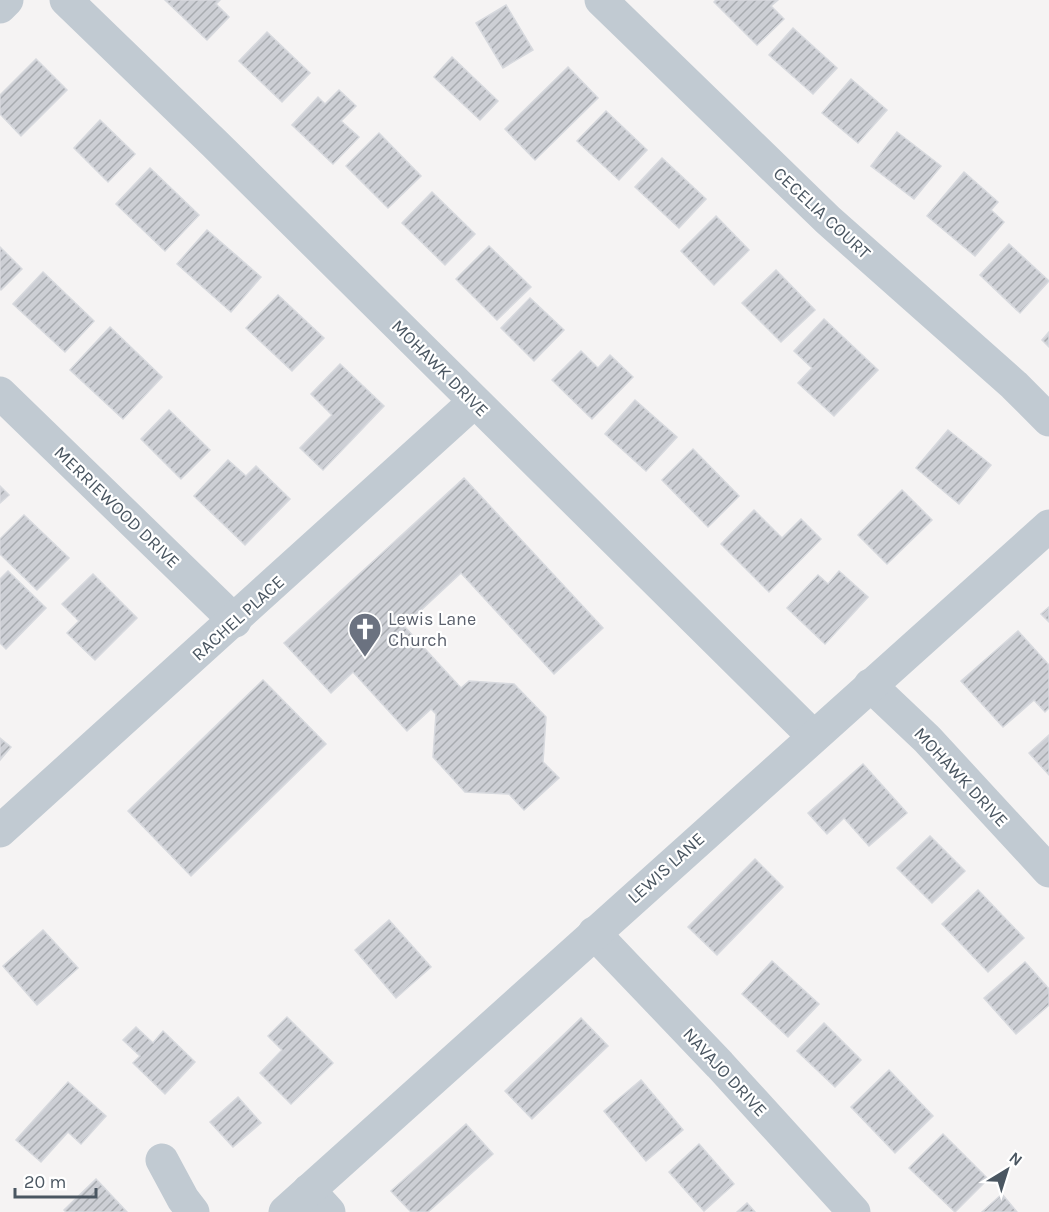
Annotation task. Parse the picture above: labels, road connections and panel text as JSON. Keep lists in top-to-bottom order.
{
  "streets": {
    "street": [
      "CECELIA COURT",
      "MOHAWK DRIVE",
      "MERRIEWOOD DRIVE",
      "RACHEL PLACE",
      "LEWIS LANE",
      "NAVAJO DRIVE"
    ]
  },
  "crossings": [
    ["MOHAWK DRIVE", "RACHEL PLACE"],
    ["MOHAWK DRIVE", "LEWIS LANE"],
    ["MERRIEWOOD DRIVE", "RACHEL PLACE"],
    ["LEWIS LANE", "NAVAJO DRIVE"]
  ],
  "places": {
    "church": ["Lewis Lane Church"]
  },
  "scale_bar": "20 m",
  "north": "top right"
}
